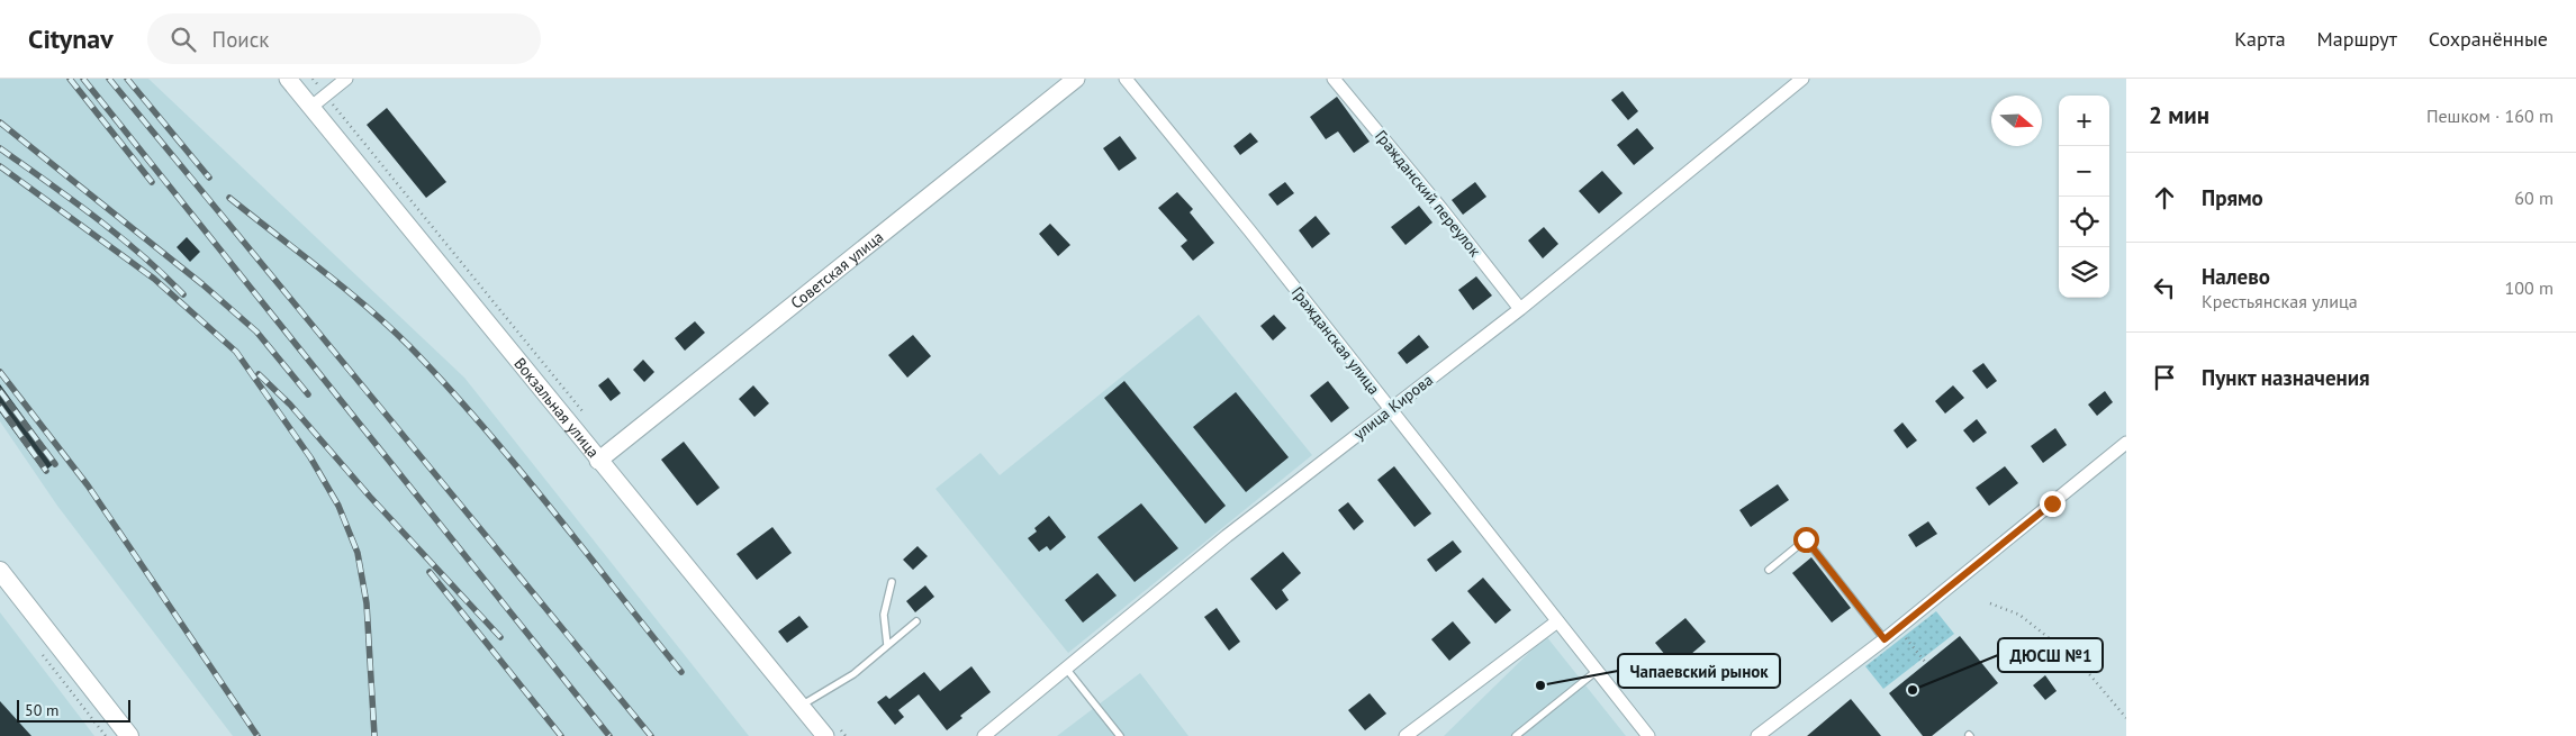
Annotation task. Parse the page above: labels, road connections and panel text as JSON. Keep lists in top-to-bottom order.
{
  "streets": {
    "street": [
      "Гражданский переулок",
      "Советская улица",
      "Гражданская улица",
      "улица Кирова",
      "Вокзальная улица"
    ]
  },
  "crossings": [
    ["Гражданский переулок", "улица Кирова"],
    ["Советская улица", "Вокзальная улица"],
    ["Гражданская улица", "улица Кирова"]
  ],
  "places": ["Чапаевский рынок", "ДЮСШ №1"],
  "scale_bar": "50 m",
  "north": "right",
  "page": {
    "header": "Citynav",
    "search": "Поиск",
    "nav": ["Карта", "Маршрут", "Сохранённые"],
    "heading": ["2 мин", "Пешком · 160 m"],
    "map_buttons": ["+", "−"],
    "list": [
      ["Прямо", "60 m"],
      ["Налево", "Крестьянская улица", "100 m"],
      "Пункт назначения"
    ],
    "scale": "50 m"
  }
}
